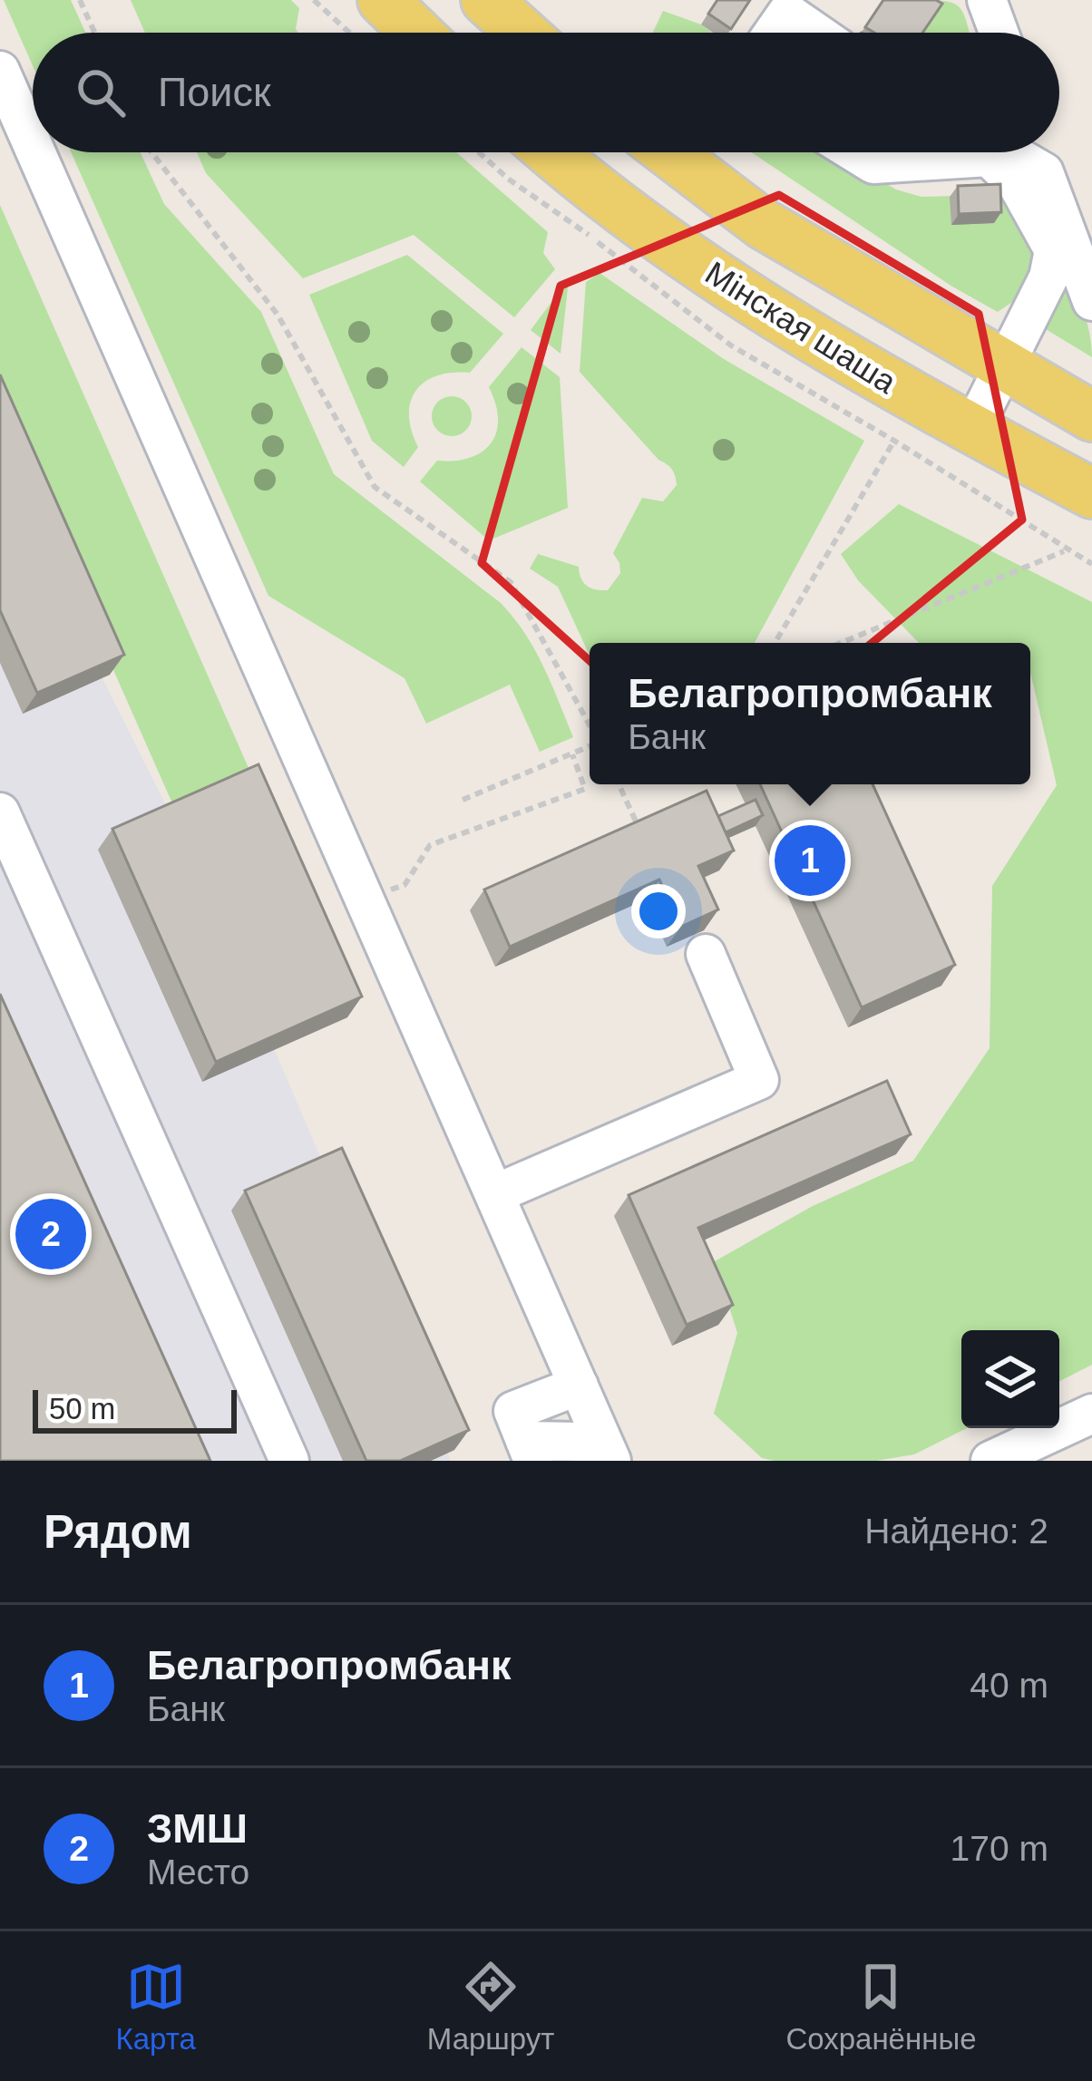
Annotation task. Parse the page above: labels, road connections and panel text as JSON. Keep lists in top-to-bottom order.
{
  "streets": {
    "main road": ["Мінская шаша"]
  },
  "scale_bar": "50 m",
  "page": {
    "search": "Поиск",
    "popup": ["Белагропромбанк", "Банк"],
    "pins": ["1", "2"],
    "scale": "50 m",
    "heading": ["Рядом", "Найдено: 2"],
    "list": [
      {
        "mark": "1",
        "name": "Белагропромбанк",
        "note": "Банк",
        "value": "40 m"
      },
      {
        "mark": "2",
        "name": "ЗМШ",
        "note": "Место",
        "value": "170 m"
      }
    ],
    "nav": ["Карта", "Маршрут", "Сохранённые"]
  }
}
